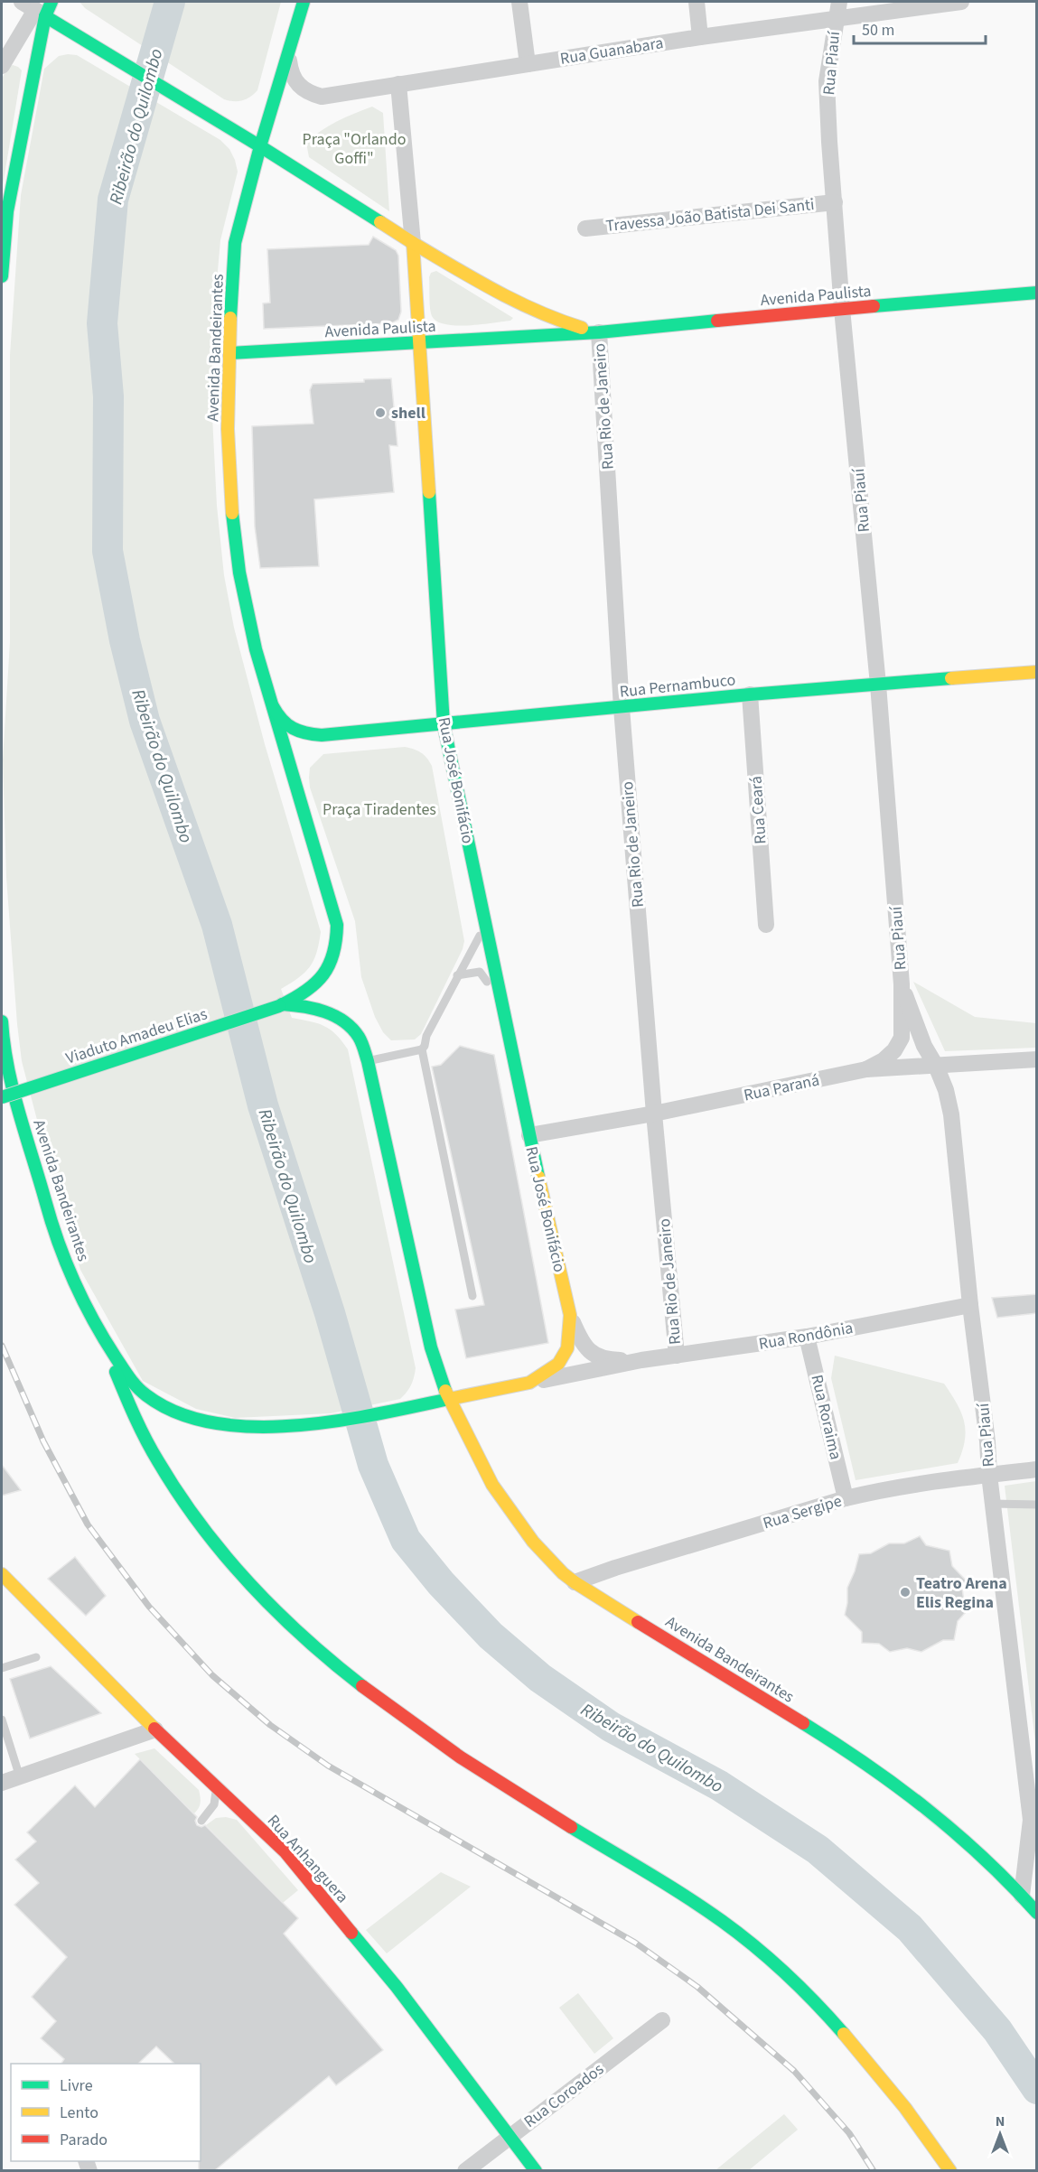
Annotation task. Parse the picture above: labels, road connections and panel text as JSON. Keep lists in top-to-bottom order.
{
  "streets": {
    "main road": [
      "Avenida Paulista",
      "Avenida Bandeirantes",
      "Rua Pernambuco",
      "Rua José Bonifácio",
      "Viaduto Amadeu Elias",
      "Rua Rondônia",
      "Rua Anhanguera"
    ],
    "street": [
      "Rua Guanabara",
      "Rua Piauí",
      "Travessa João Batista Dei Santi",
      "Rua Rio de Janeiro",
      "Rua Ceará",
      "Rua Paraná",
      "Rua Roraima",
      "Rua Sergipe",
      "Rua Coroados"
    ]
  },
  "crossings": [
    ["Rua Guanabara", "Rua Piauí"],
    ["Rua Guanabara", "Avenida Bandeirantes"],
    ["Rua Guanabara", "Rua José Bonifácio"],
    ["Rua Piauí", "Travessa João Batista Dei Santi"],
    ["Rua Piauí", "Avenida Paulista"],
    ["Rua Piauí", "Avenida Bandeirantes"],
    ["Rua Piauí", "Rua Pernambuco"],
    ["Rua Piauí", "Rua Paraná"],
    ["Rua Piauí", "Rua Rondônia"],
    ["Rua Piauí", "Rua Sergipe"],
    ["Avenida Paulista", "Avenida Bandeirantes"],
    ["Avenida Paulista", "Rua Rio de Janeiro"],
    ["Avenida Paulista", "Rua José Bonifácio"],
    ["Avenida Bandeirantes", "Rua Pernambuco"],
    ["Avenida Bandeirantes", "Viaduto Amadeu Elias"],
    ["Avenida Bandeirantes", "Rua Rondônia"],
    ["Avenida Bandeirantes", "Rua Sergipe"],
    ["Rua Rio de Janeiro", "Rua Pernambuco"],
    ["Rua Rio de Janeiro", "Rua Paraná"],
    ["Rua Rio de Janeiro", "Rua Rondônia"],
    ["Rua Pernambuco", "Rua José Bonifácio"],
    ["Rua Pernambuco", "Rua Ceará"],
    ["Rua José Bonifácio", "Rua Paraná"],
    ["Rua José Bonifácio", "Rua Rondônia"],
    ["Rua Rondônia", "Rua Roraima"],
    ["Rua Roraima", "Rua Sergipe"],
    ["Rua Anhanguera", "Rua Coroados"]
  ],
  "water": ["Ribeirão do Quilombo"],
  "parks": ["Praça \"Orlando Goffi\"", "Praça Tiradentes"],
  "places": ["shell", "Teatro Arena Elis Regina"],
  "legend": ["Livre", "Lento", "Parado"],
  "scale_bar": "50 m",
  "north": "top"
}
